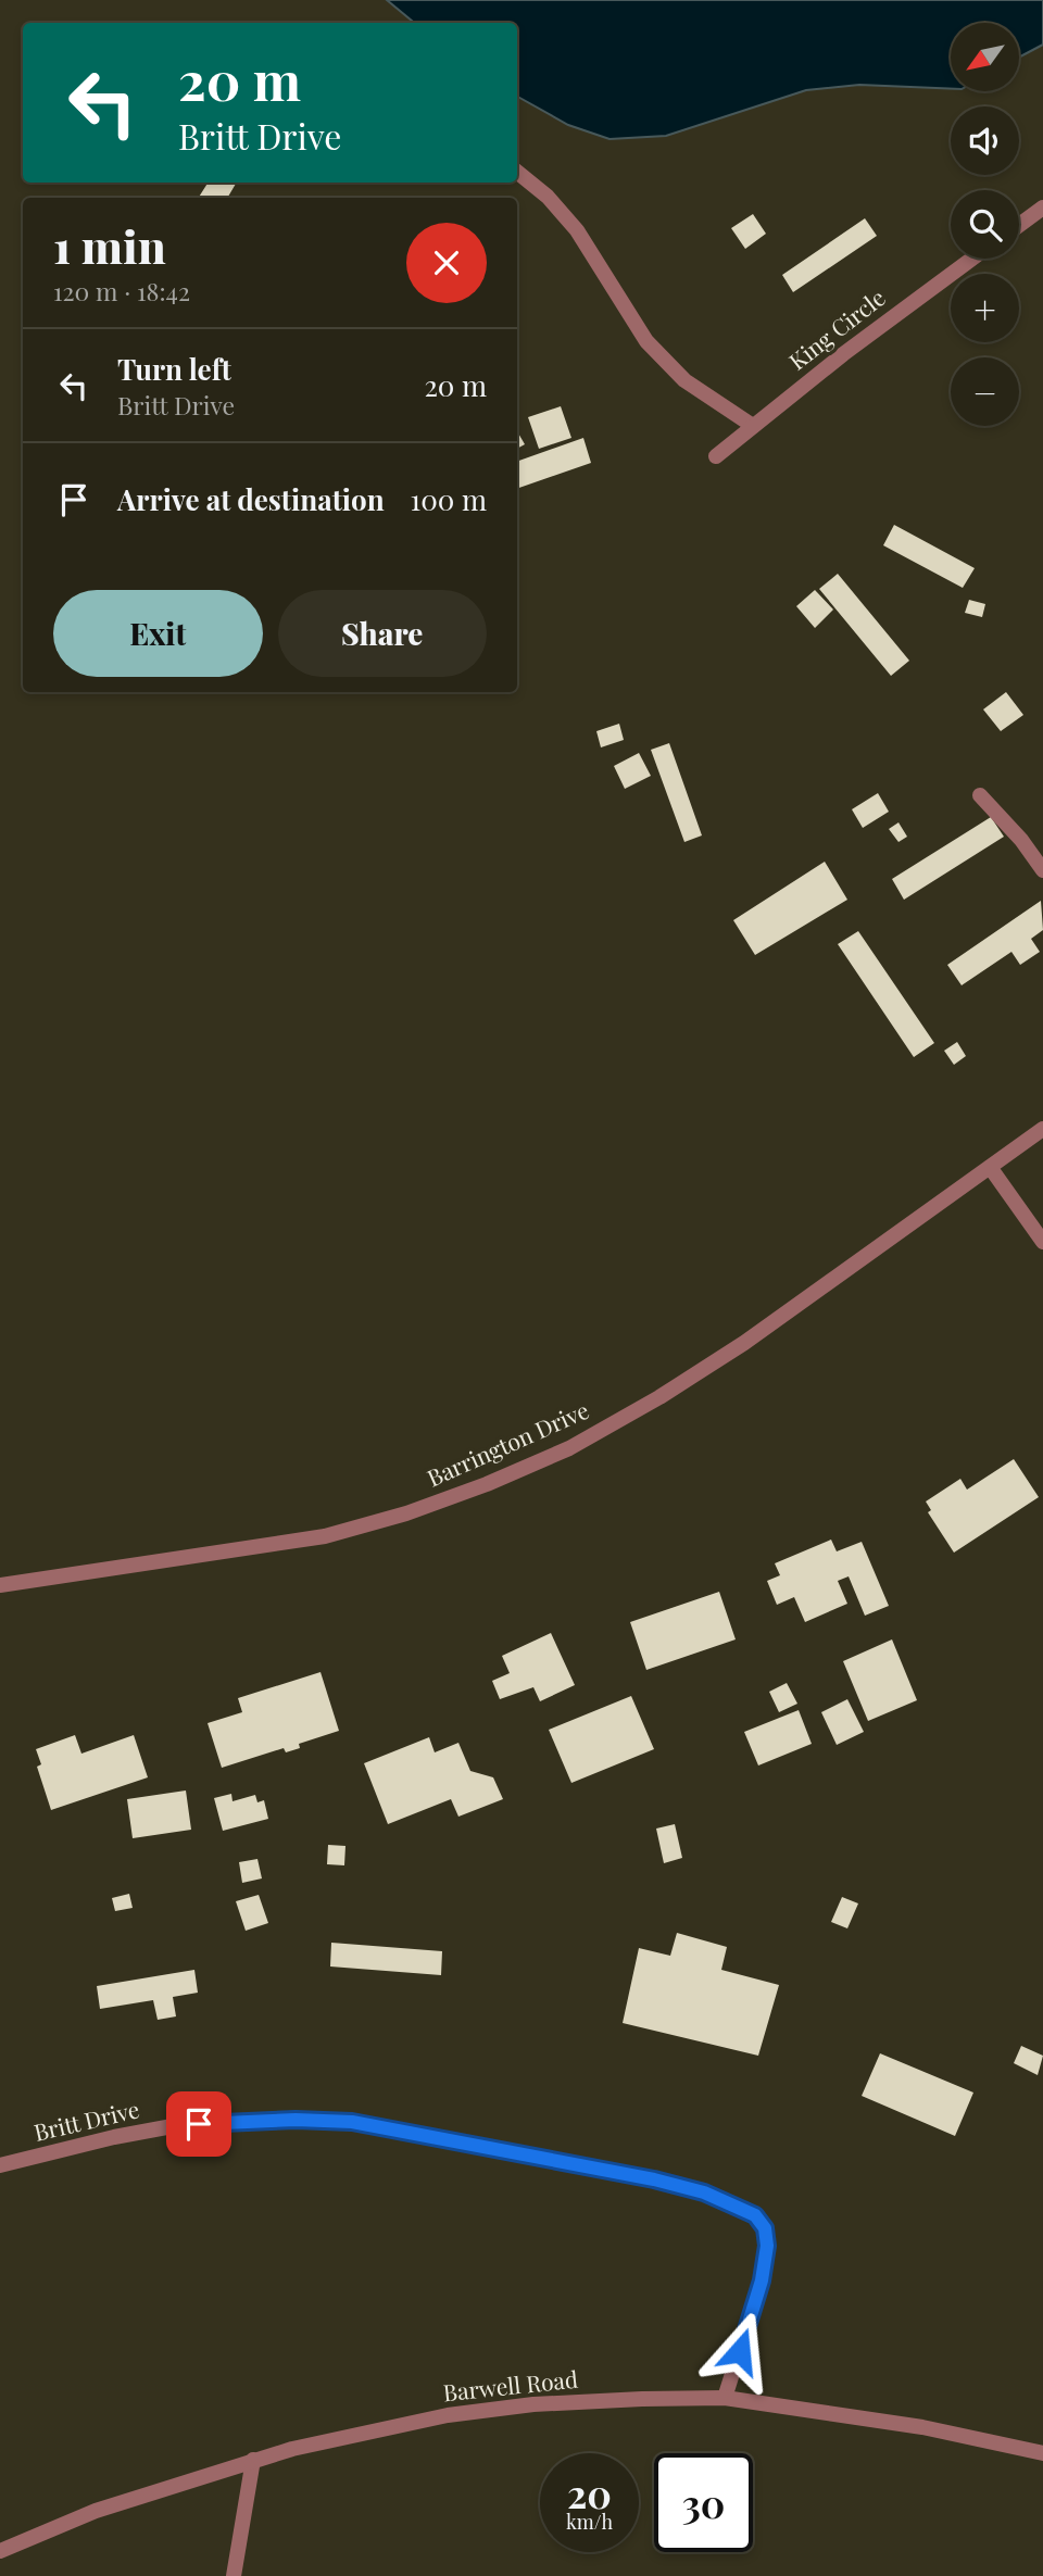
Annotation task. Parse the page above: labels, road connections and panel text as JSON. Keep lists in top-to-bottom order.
{
  "streets": {
    "street": [
      "King Circle",
      "Barrington Drive",
      "Britt Drive",
      "Barwell Road"
    ]
  },
  "crossings": [
    ["Britt Drive", "Barwell Road"]
  ],
  "north": "bottom left",
  "page": {
    "map_buttons": ["+", "−"],
    "turn": ["20 m", "Britt Drive"],
    "heading": ["1 min", "120 m · 18:42"],
    "list": [
      {
        "name": "Turn left",
        "note": "Britt Drive",
        "value": "20 m"
      },
      {
        "name": "Arrive at destination",
        "value": "100 m"
      }
    ],
    "buttons": ["Exit", "Share"],
    "speed": "20 km/h",
    "limit": "30"
  }
}
